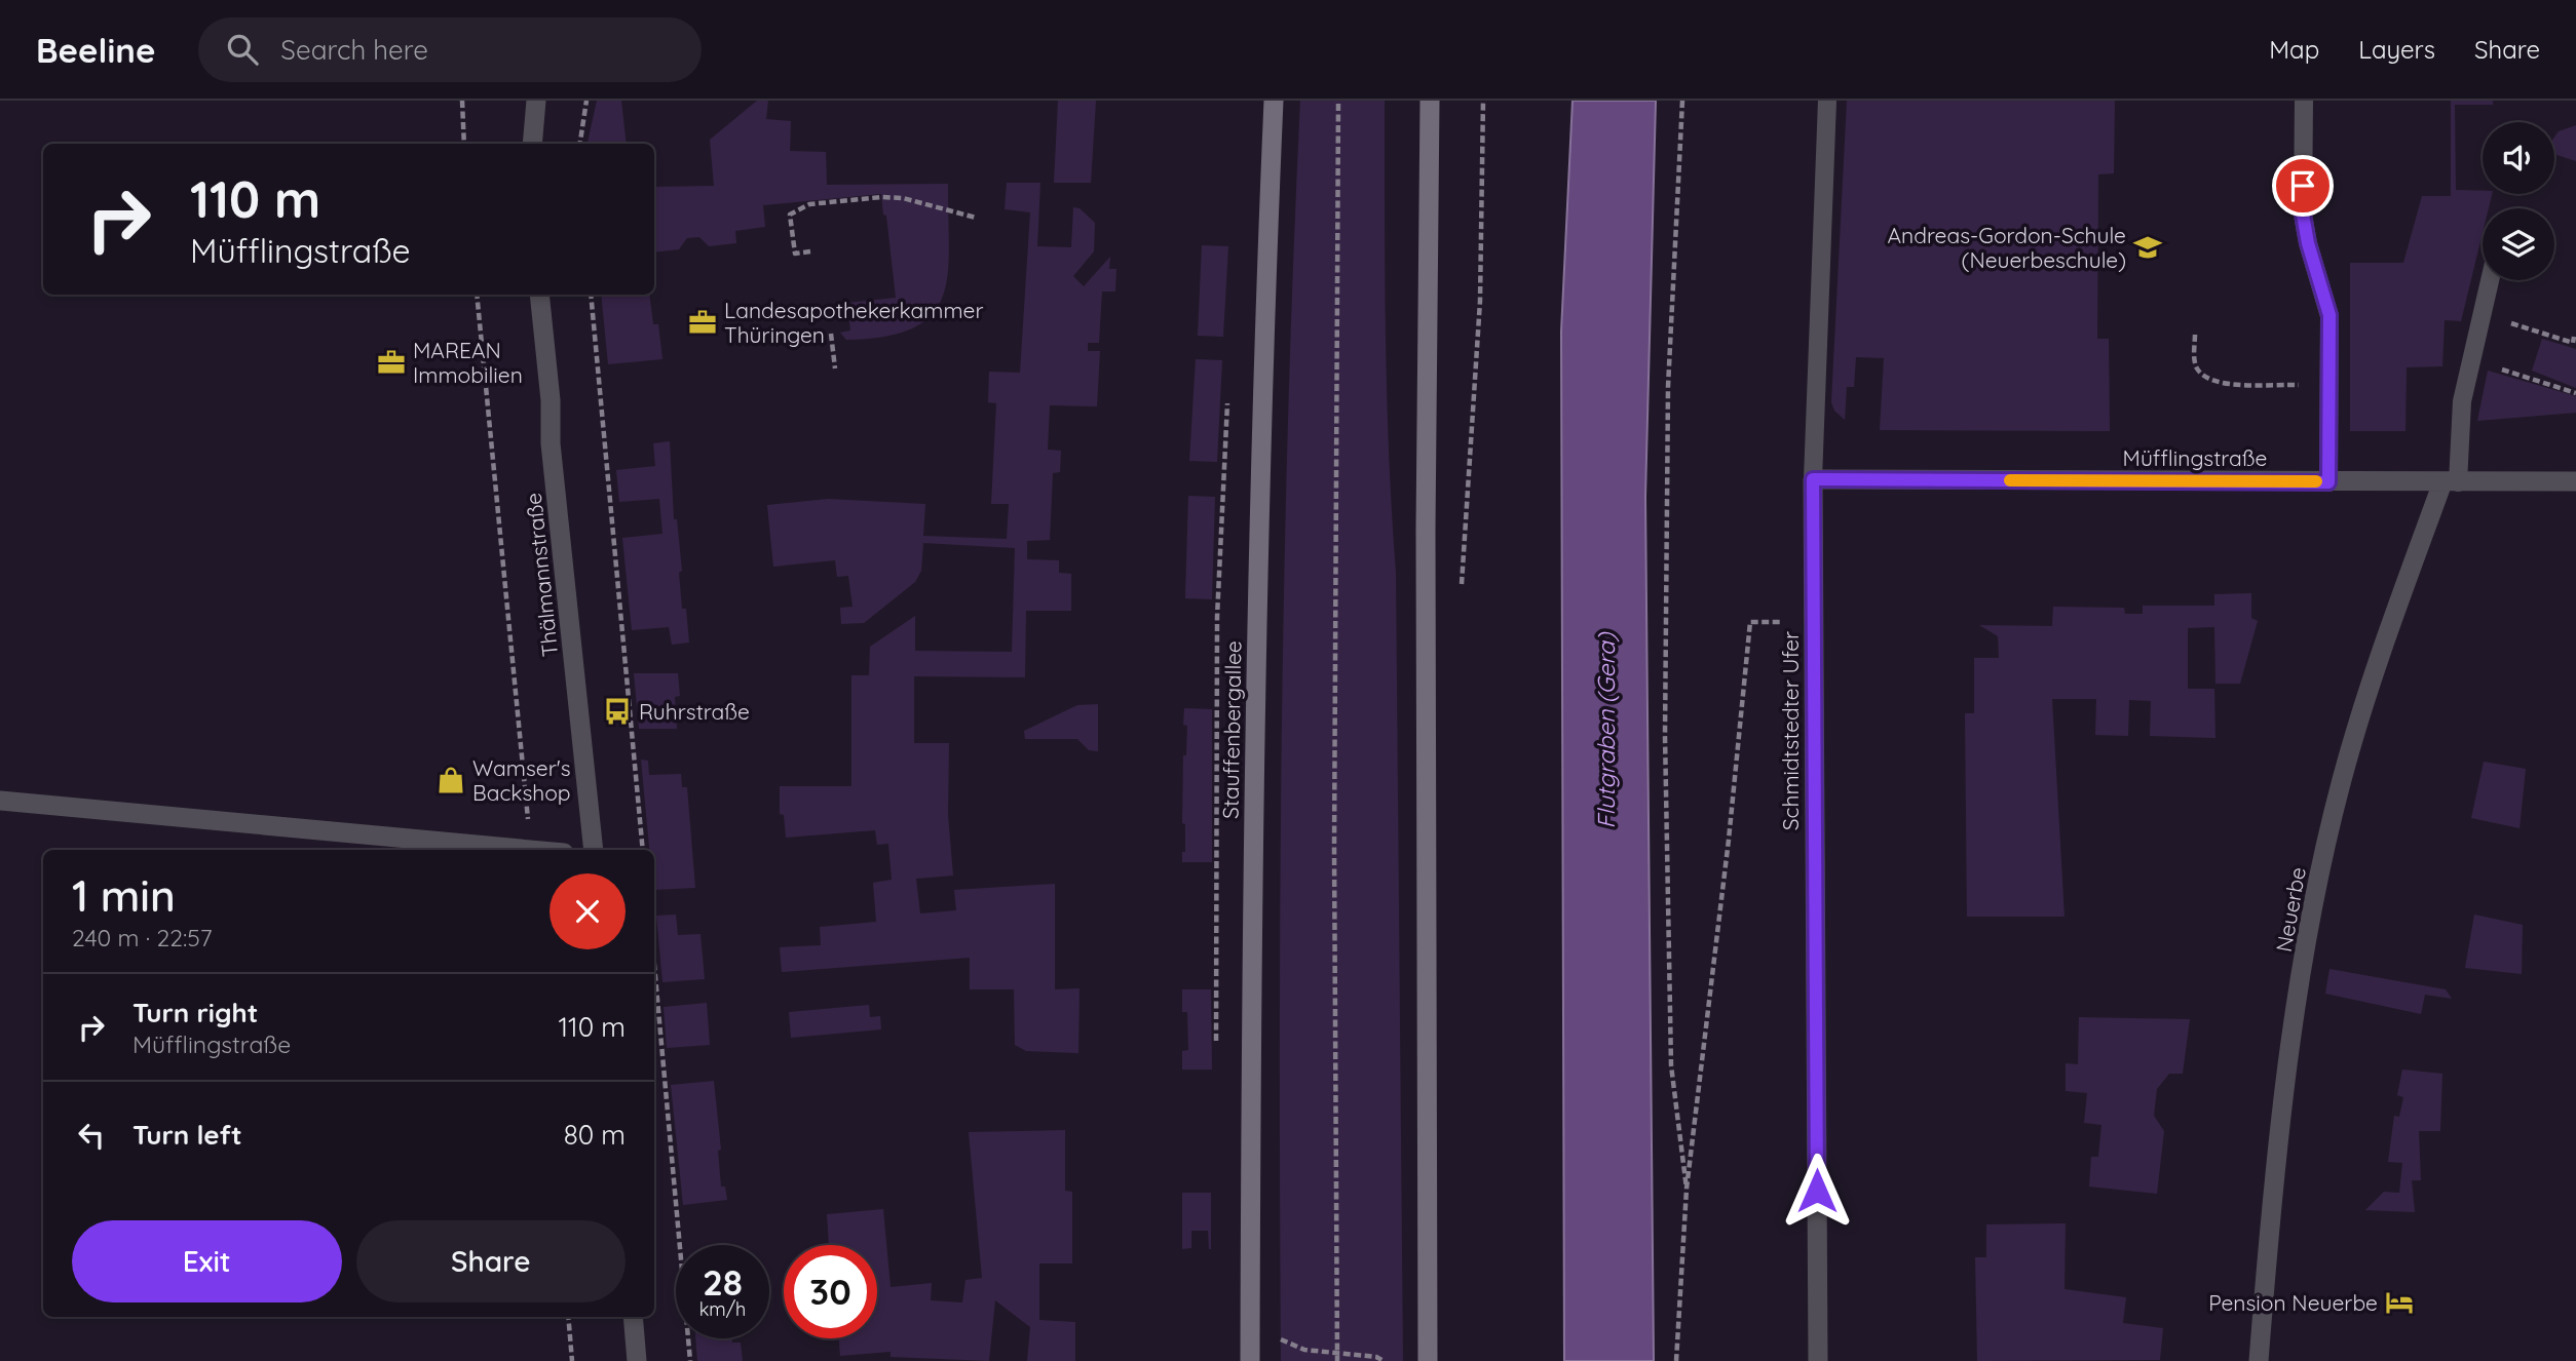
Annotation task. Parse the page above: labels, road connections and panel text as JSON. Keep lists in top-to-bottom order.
{
  "streets": {
    "main road": ["Stauffenbergallee"],
    "street": [
      "Müfflingstraße",
      "Thälmannstraße",
      "Schmidtstedter Ufer",
      "Neuerbe"
    ]
  },
  "crossings": [
    ["Müfflingstraße", "Schmidtstedter Ufer"],
    ["Müfflingstraße", "Neuerbe"]
  ],
  "water": ["Flutgraben (Gera)"],
  "places": {
    "school or university": ["Andreas-Gordon-Schule (Neuerbeschule)"],
    "office": ["Landesapothekerkammer Thüringen", "MAREAN Immobilien"],
    "bus stop": ["Ruhrstraße"],
    "shop": ["Wamser's Backshop"],
    "hotel": ["Pension Neuerbe"]
  },
  "page": {
    "header": "Beeline",
    "search": "Search here",
    "nav": ["Map", "Layers", "Share"],
    "turn": ["110 m", "Müfflingstraße"],
    "heading": ["1 min", "240 m · 22:57"],
    "list": [
      {
        "name": "Turn right",
        "note": "Müfflingstraße",
        "value": "110 m"
      },
      {
        "name": "Turn left",
        "value": "80 m"
      }
    ],
    "buttons": ["Exit", "Share"],
    "speed": "28 km/h",
    "limit": "30"
  }
}
